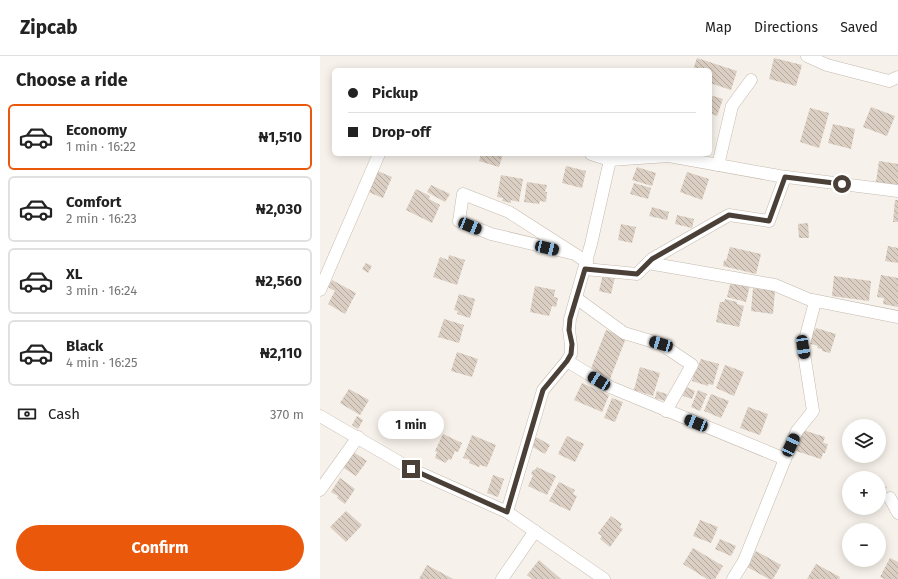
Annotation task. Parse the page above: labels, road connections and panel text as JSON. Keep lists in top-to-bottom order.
{
  "page": {
    "header": "Zipcab",
    "nav": ["Map", "Directions", "Saved"],
    "heading": "Choose a ride",
    "banner": ["Pickup", "Drop-off"],
    "list": [
      {
        "name": "Economy",
        "note": "1 min · 16:22",
        "value": "₦1,510"
      },
      {
        "name": "Comfort",
        "note": "2 min · 16:23",
        "value": "₦2,030"
      },
      {
        "name": "XL",
        "note": "3 min · 16:24",
        "value": "₦2,560"
      },
      {
        "name": "Black",
        "note": "4 min · 16:25",
        "value": "₦2,110"
      }
    ],
    "pay": ["Cash", "370 m"],
    "bubble": "1 min",
    "map_buttons": ["+", "−"],
    "buttons": "Confirm"
  }
}
